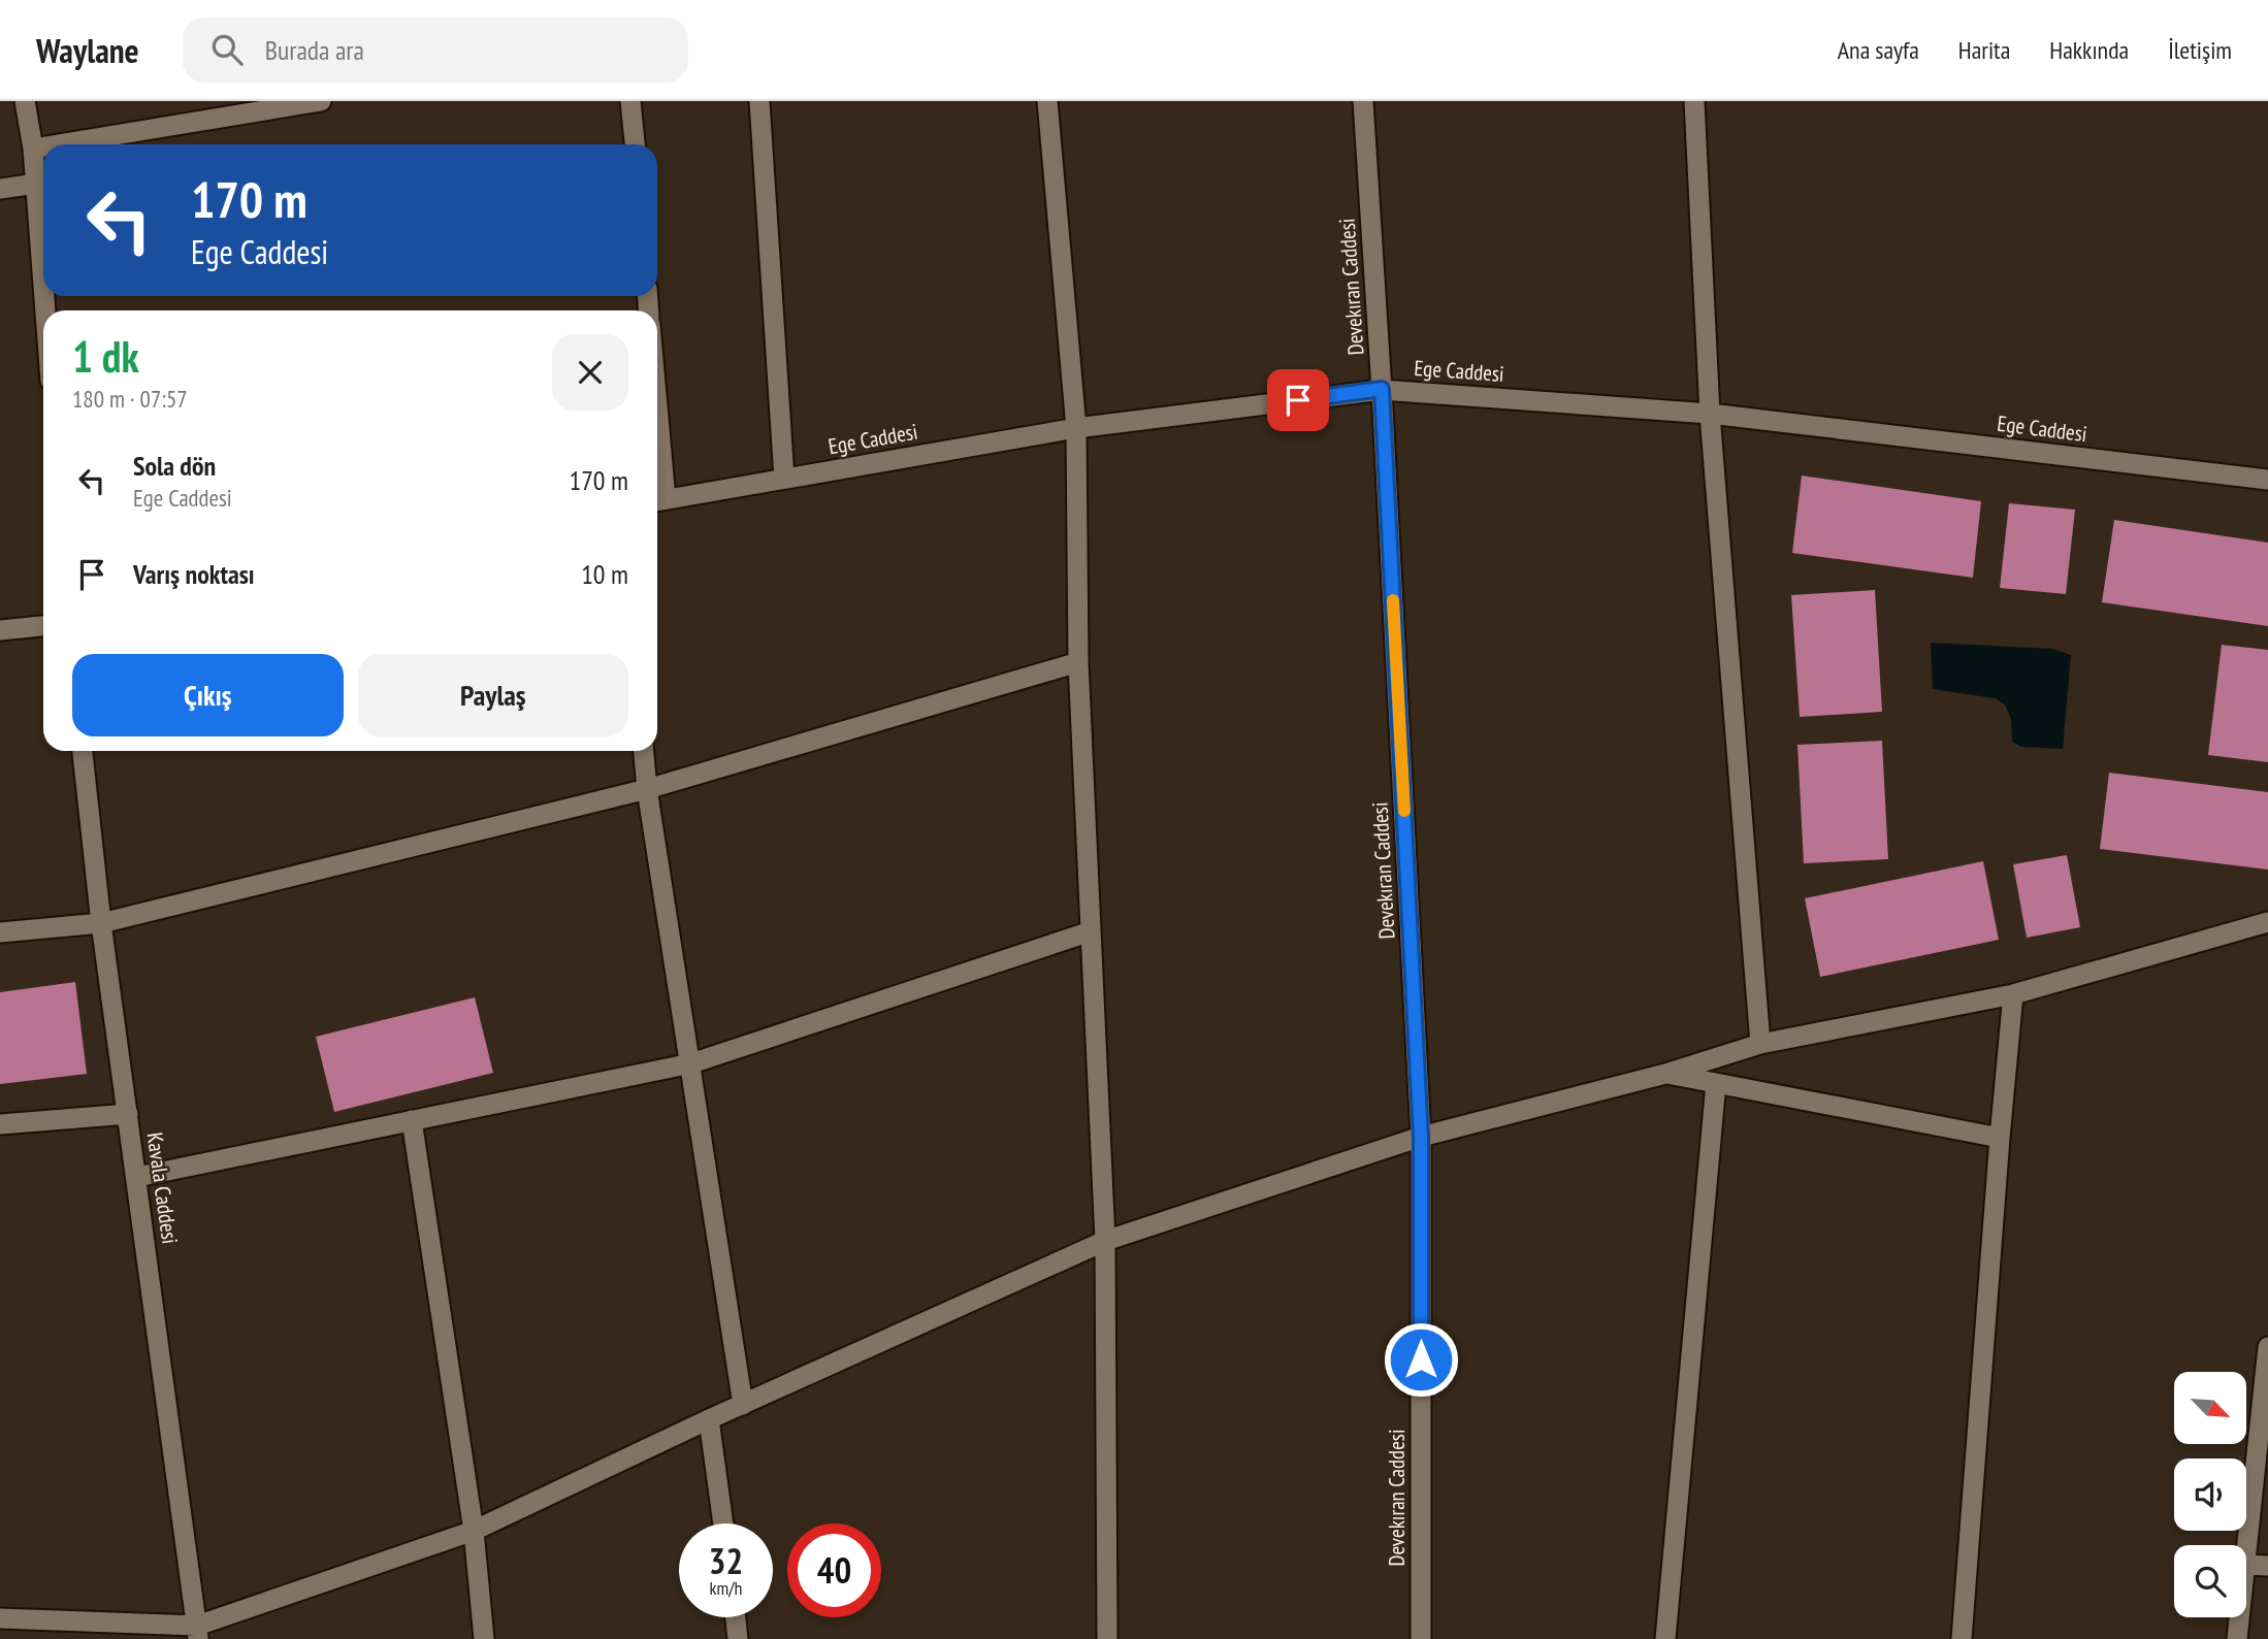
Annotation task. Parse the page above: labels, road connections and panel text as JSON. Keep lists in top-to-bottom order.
{
  "streets": {
    "street": ["Devekıran Caddesi", "Ege Caddesi", "Kavala Caddesi"]
  },
  "crossings": [
    ["Devekıran Caddesi", "Ege Caddesi"]
  ],
  "north": "bottom right",
  "page": {
    "header": "Waylane",
    "search": "Burada ara",
    "nav": [
      "Ana sayfa",
      "Harita",
      "Hakkında",
      "İletişim"
    ],
    "turn": ["170 m", "Ege Caddesi"],
    "heading": ["1 dk", "180 m · 07:57"],
    "list": [
      {
        "name": "Sola dön",
        "note": "Ege Caddesi",
        "value": "170 m"
      },
      {
        "name": "Varış noktası",
        "value": "10 m"
      }
    ],
    "buttons": ["Çıkış", "Paylaş"],
    "speed": "32 km/h",
    "limit": "40"
  }
}
